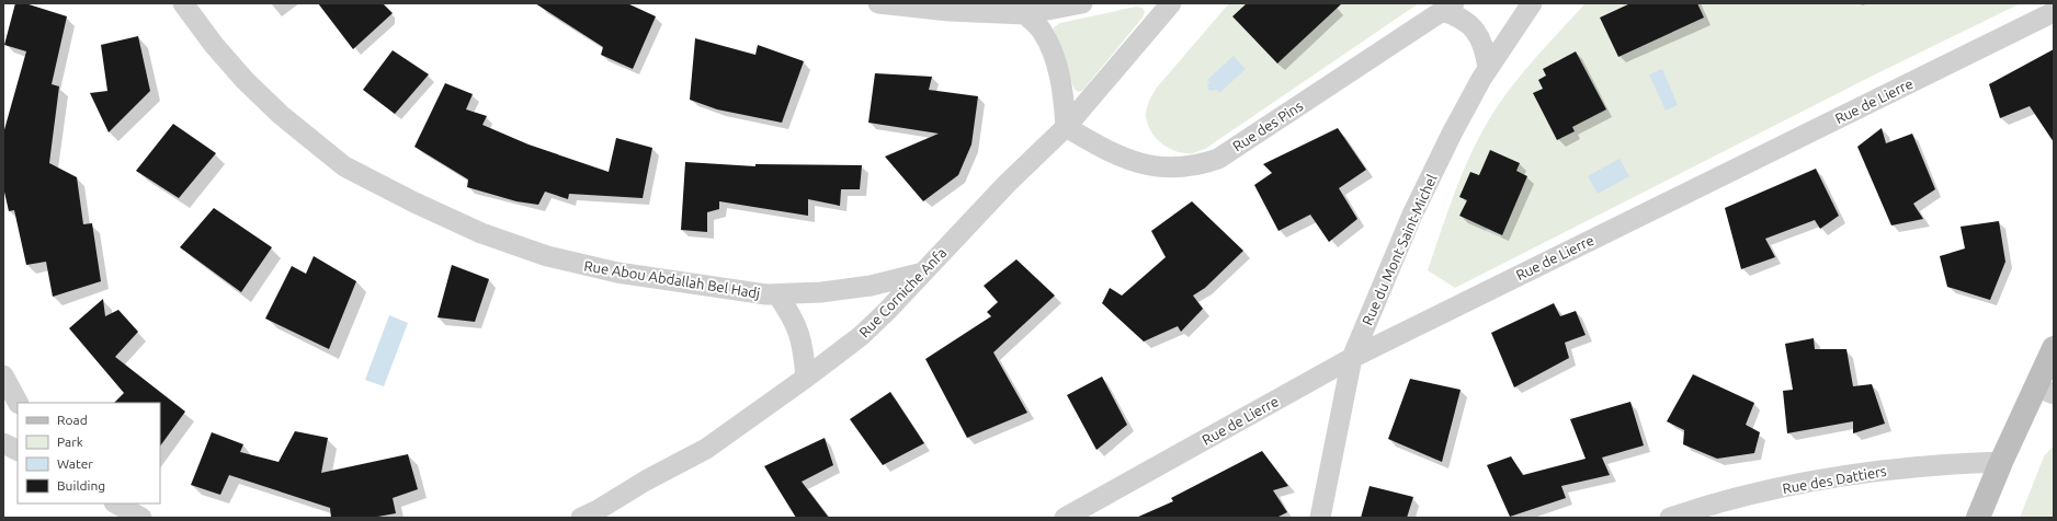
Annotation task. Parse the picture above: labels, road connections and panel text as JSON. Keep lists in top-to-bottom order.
{
  "streets": {
    "street": [
      "Rue de Lierre",
      "Rue des Pins",
      "Rue du Mont Saint-Michel",
      "Rue Abou Abdallah Bel Hadj",
      "Rue Corniche Anfa",
      "Rue des Dattiers"
    ]
  },
  "crossings": [
    ["Rue de Lierre", "Rue du Mont Saint-Michel"],
    ["Rue des Pins", "Rue Corniche Anfa"],
    ["Rue Abou Abdallah Bel Hadj", "Rue Corniche Anfa"]
  ],
  "legend": [
    "Road",
    "Park",
    "Water",
    "Building"
  ]
}
